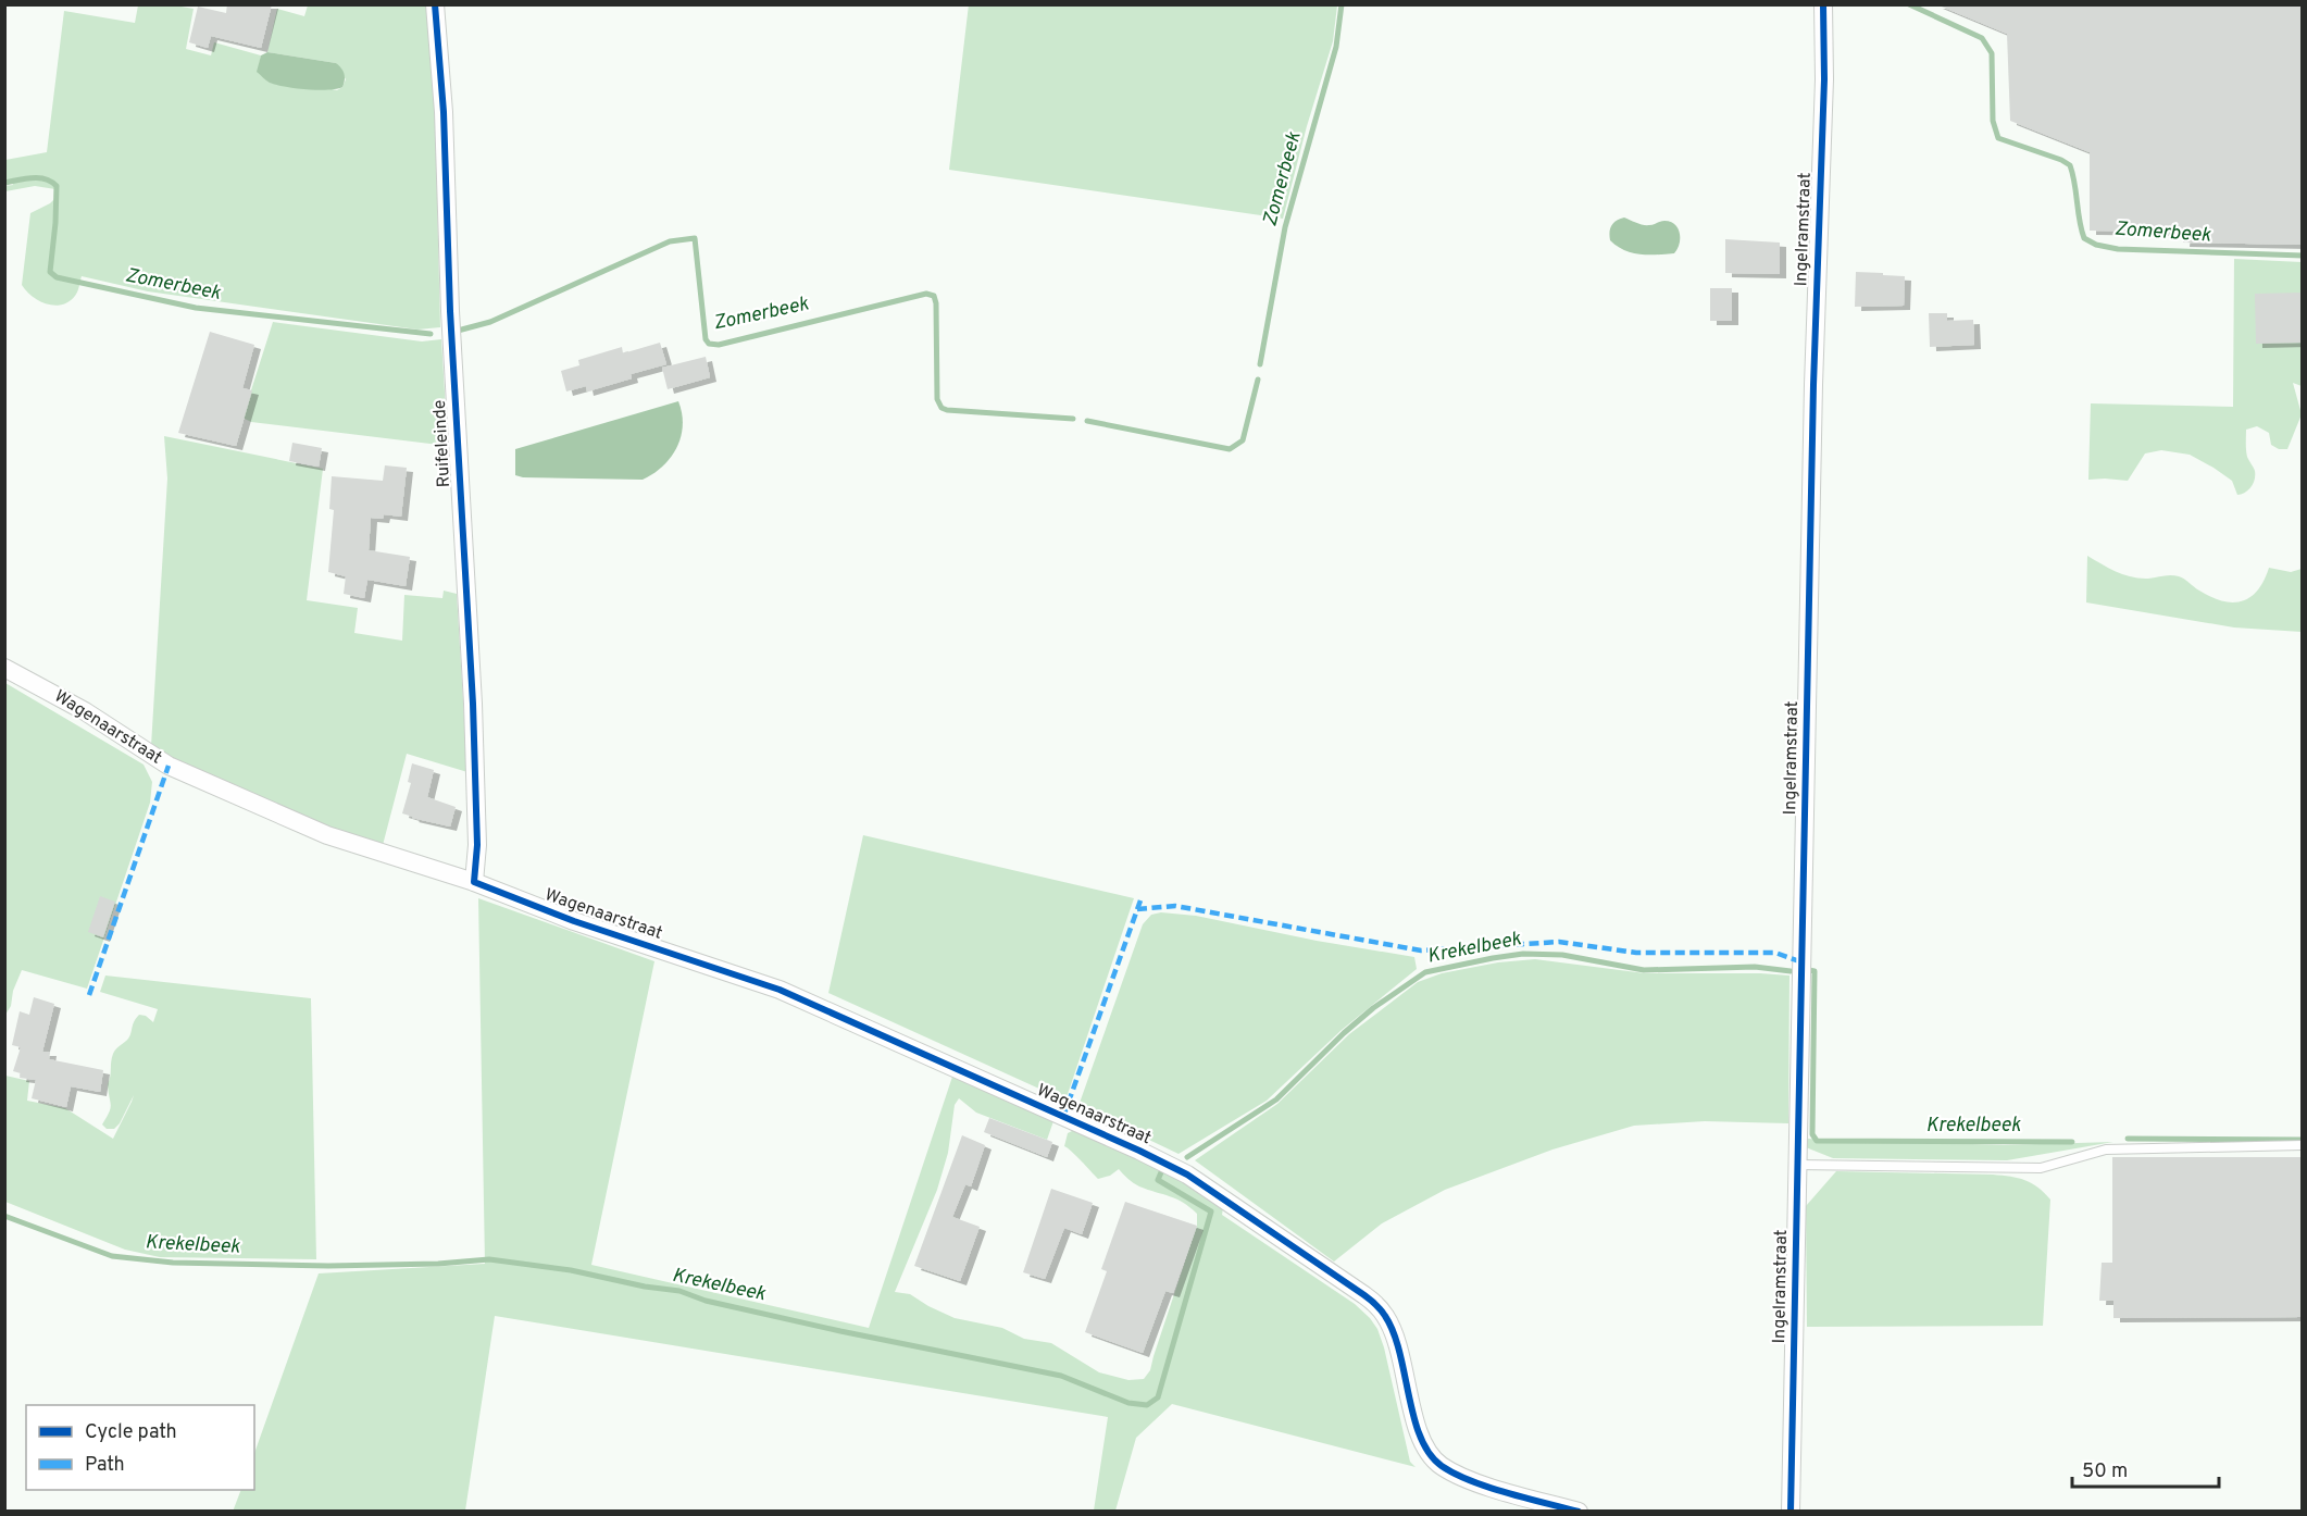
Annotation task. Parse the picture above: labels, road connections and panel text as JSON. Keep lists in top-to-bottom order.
{
  "streets": {
    "street": ["Ingelramstraat", "Ruifeleinde", "Wagenaarstraat"]
  },
  "crossings": [
    ["Ruifeleinde", "Wagenaarstraat"]
  ],
  "water": ["Zomerbeek", "Krekelbeek"],
  "legend": ["Cycle path", "Path"],
  "scale_bar": "50 m"
}
